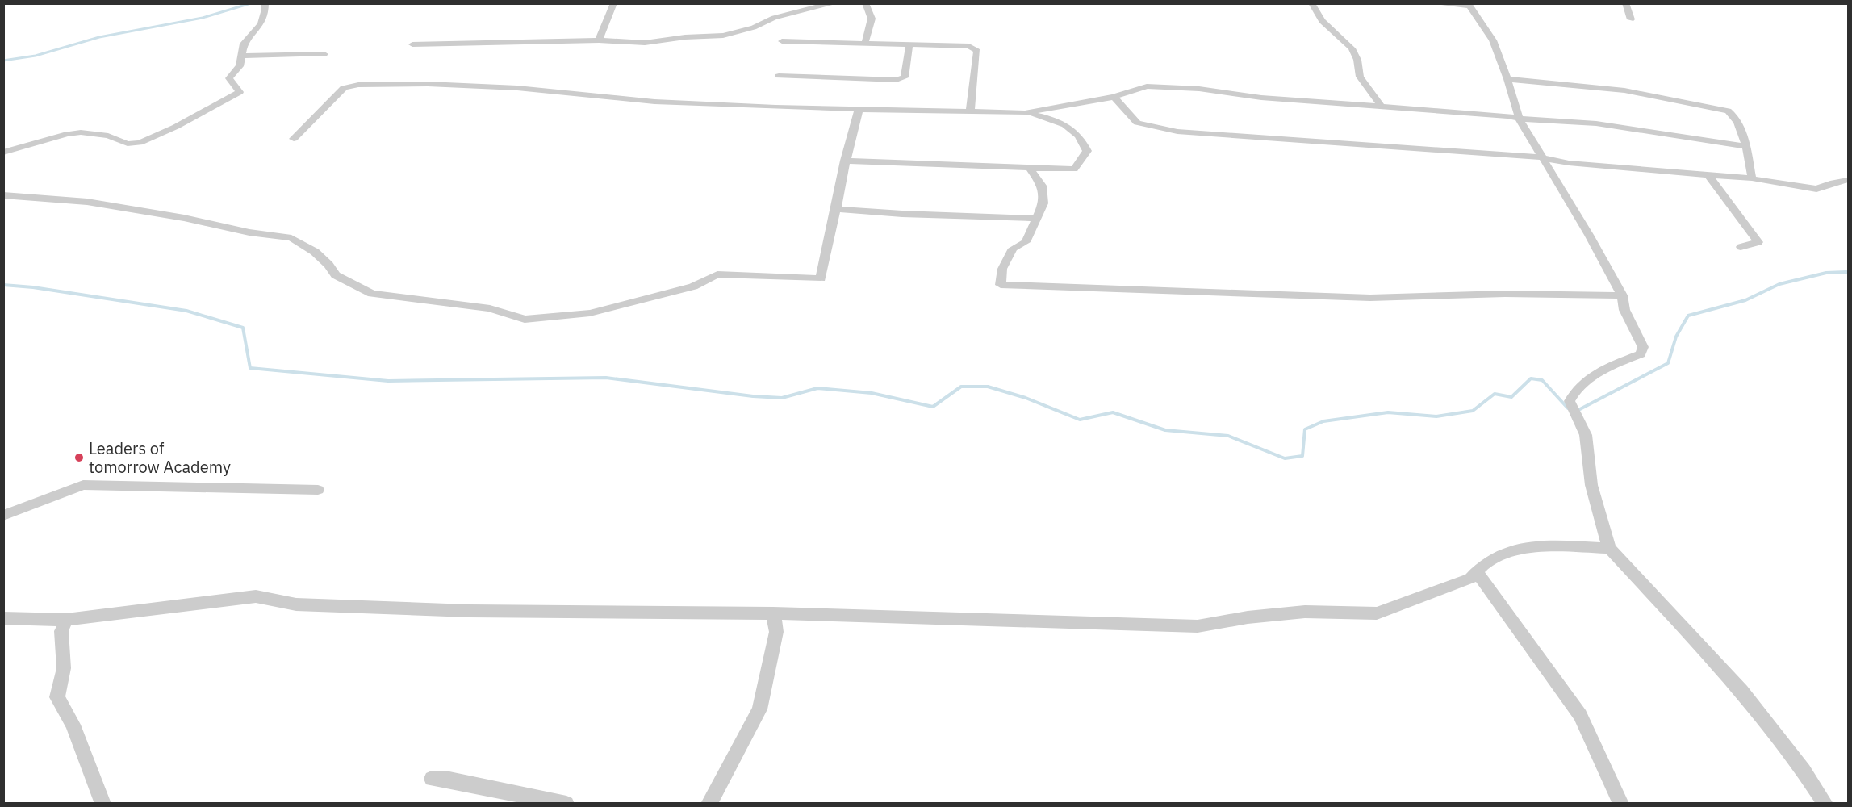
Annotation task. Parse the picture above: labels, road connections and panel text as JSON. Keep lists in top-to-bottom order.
{
  "places": ["Leaders of tomorrow Academy"]
}
